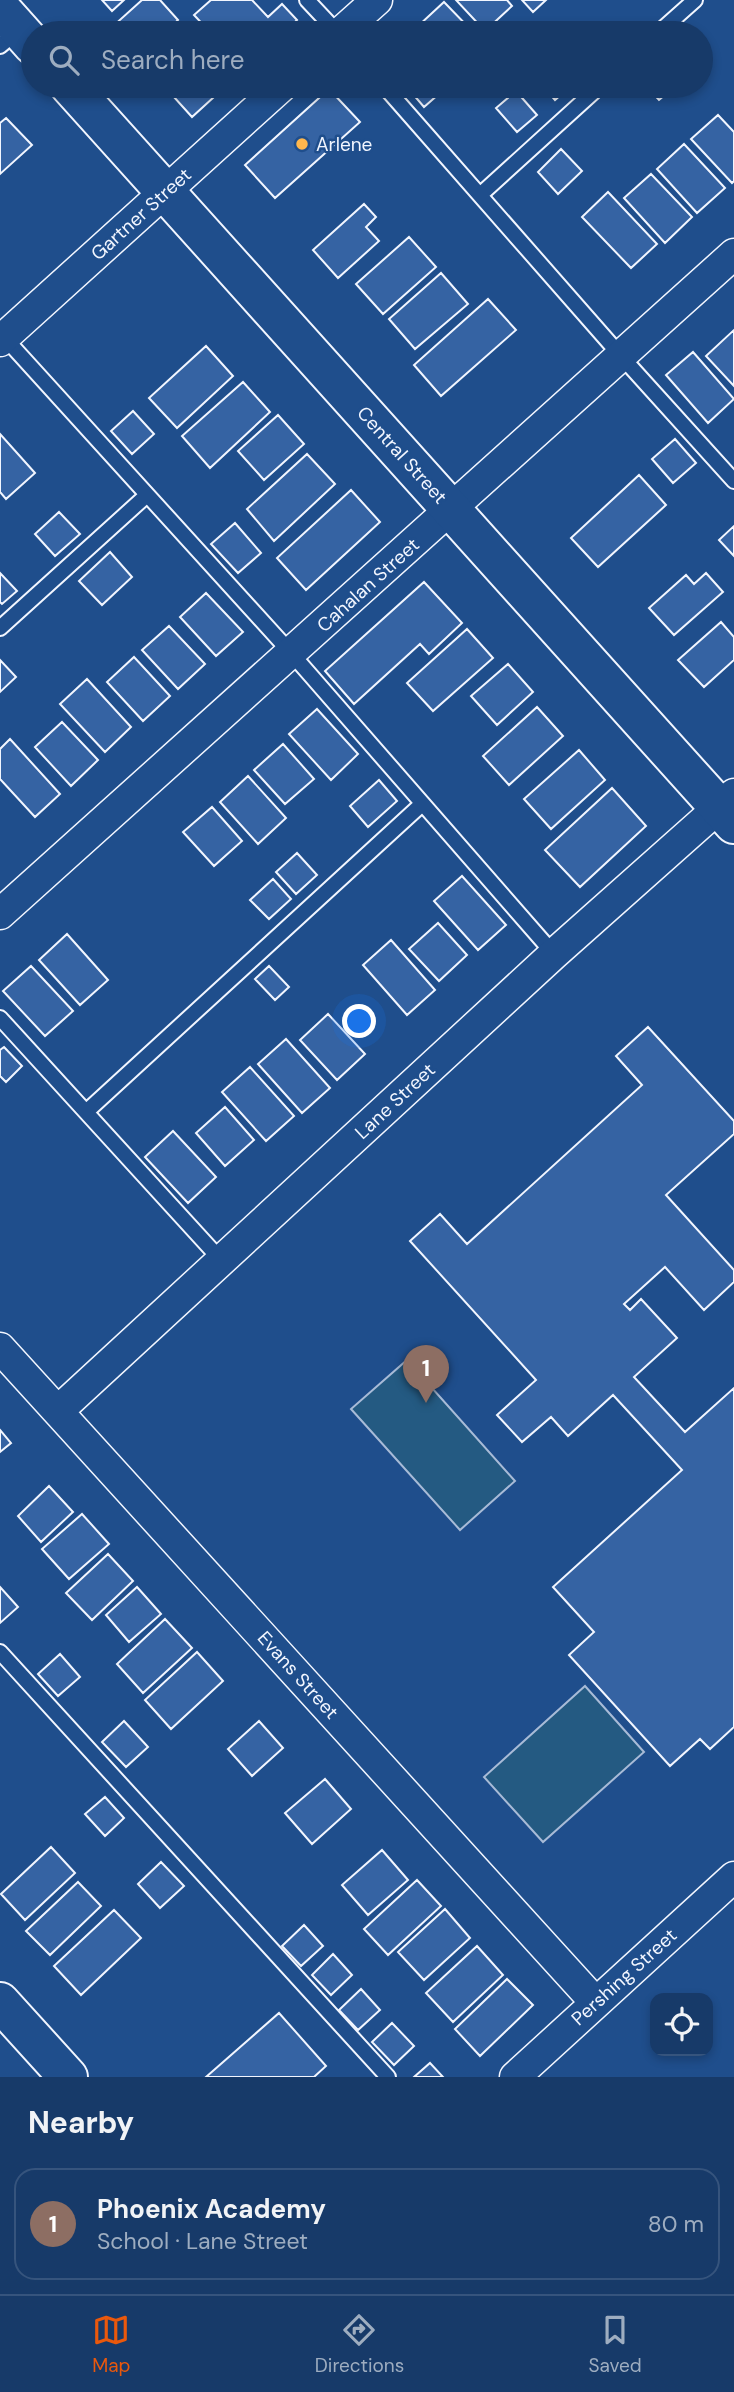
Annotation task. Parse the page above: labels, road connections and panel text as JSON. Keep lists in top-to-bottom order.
{
  "streets": {
    "street": [
      "Gartner Street",
      "Central Street",
      "Cahalan Street",
      "Lane Street",
      "Evans Street",
      "Pershing Street"
    ]
  },
  "crossings": [
    ["Gartner Street", "Central Street"],
    ["Central Street", "Cahalan Street"],
    ["Central Street", "Lane Street"],
    ["Lane Street", "Evans Street"],
    ["Evans Street", "Pershing Street"]
  ],
  "places": ["Arlene"],
  "page": {
    "search": "Search here",
    "pins": "1",
    "heading": "Nearby",
    "list": [
      {
        "mark": "1",
        "name": "Phoenix Academy",
        "note": "School · Lane Street",
        "value": "80 m"
      }
    ],
    "nav": ["Map", "Directions", "Saved"]
  }
}
